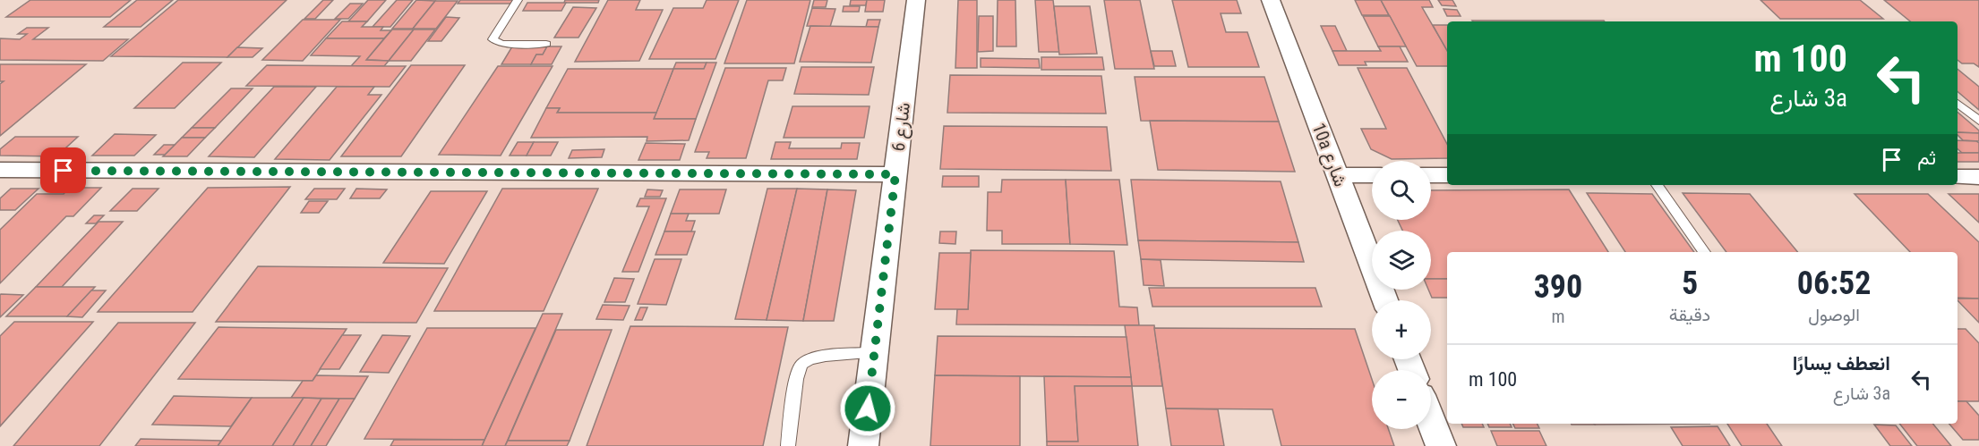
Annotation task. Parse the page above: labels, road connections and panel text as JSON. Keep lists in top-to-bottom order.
{
  "streets": {
    "street": ["شارع 6", "10a شارع"]
  },
  "page": {
    "turn": ["100 m", "3a شارع"],
    "then": "ثم",
    "map_buttons": ["+", "−"],
    "eta": [
      "06:52",
      "الوصول",
      "5",
      "دقيقة",
      "390",
      "m"
    ],
    "list": [
      {
        "name": "انعطف يسارًا",
        "note": "3a شارع",
        "value": "100 m"
      }
    ]
  }
}
